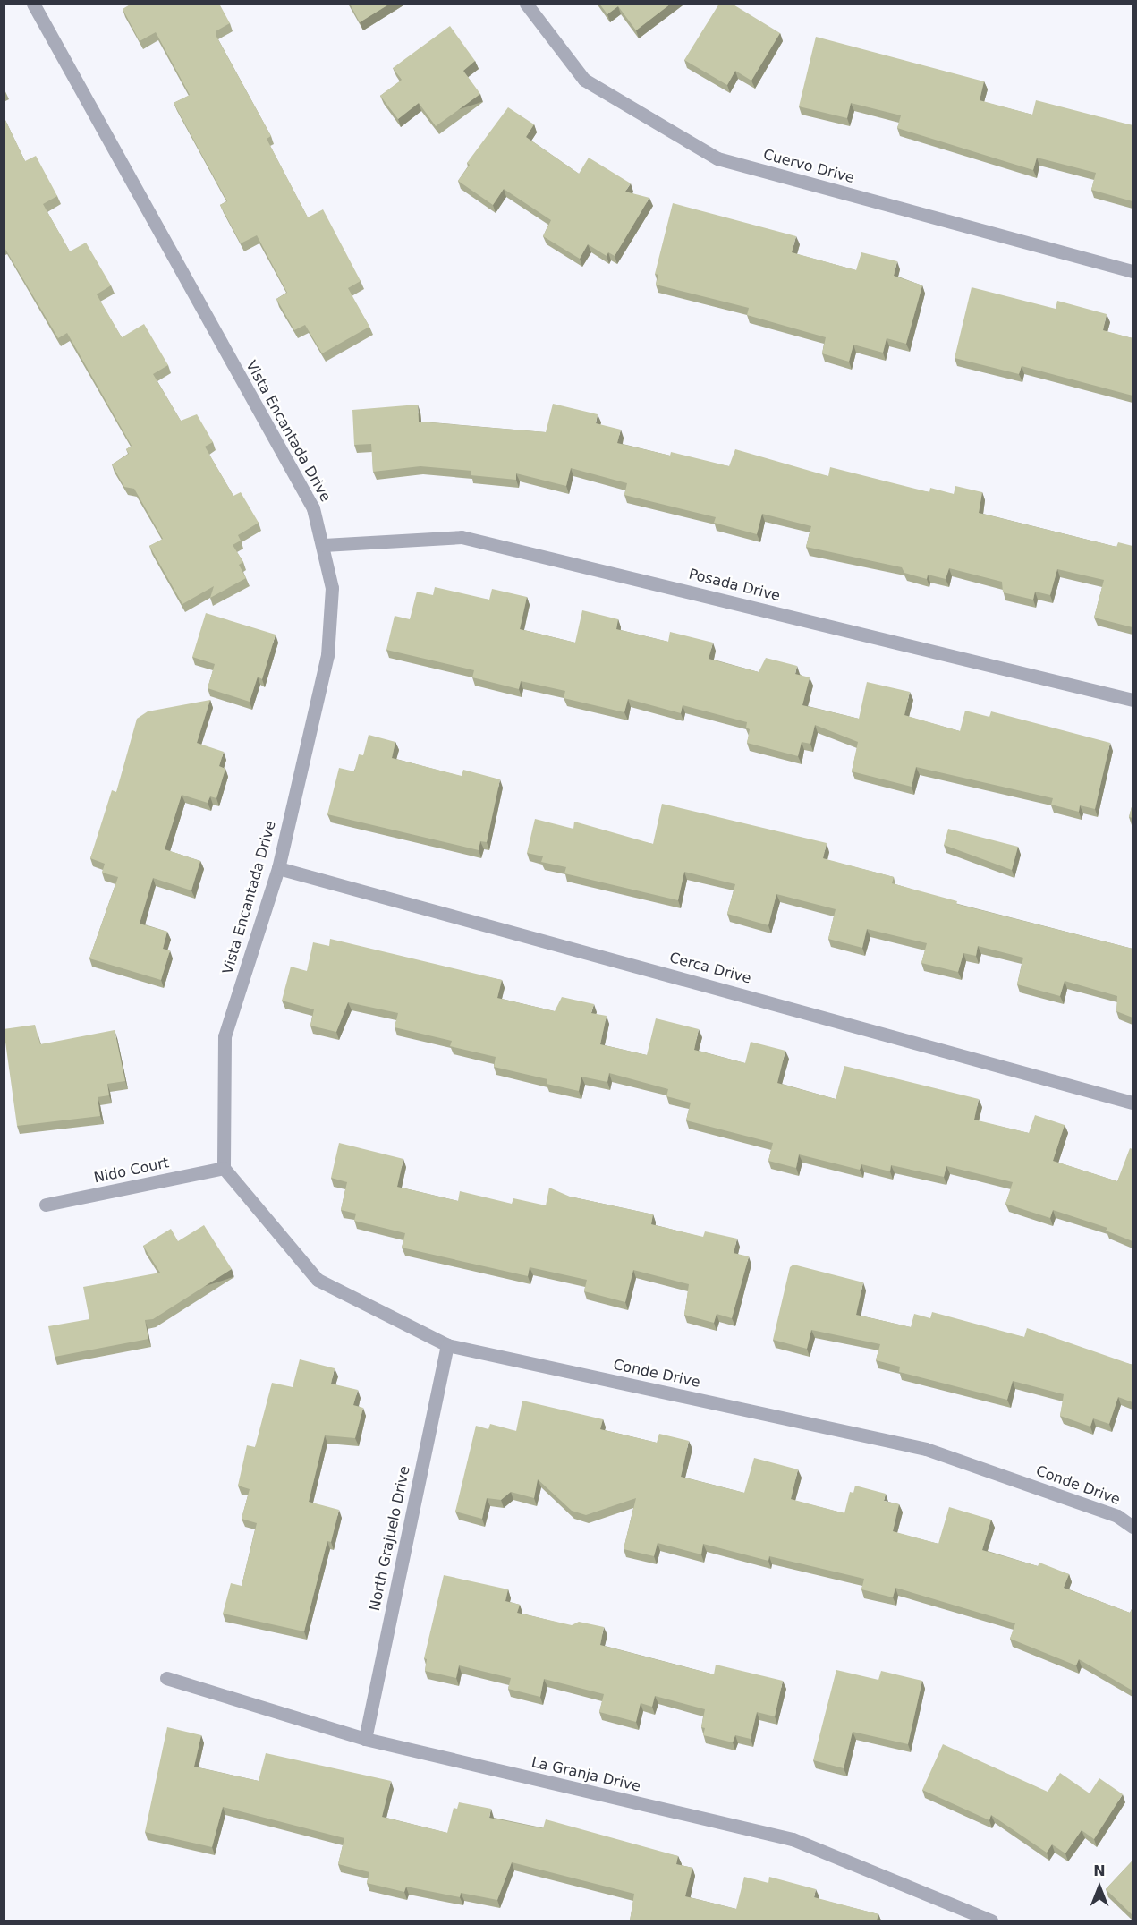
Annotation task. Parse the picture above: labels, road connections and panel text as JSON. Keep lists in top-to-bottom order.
{
  "streets": {
    "street": [
      "Cuervo Drive",
      "Vista Encantada Drive",
      "Posada Drive",
      "Cerca Drive",
      "Nido Court",
      "Conde Drive",
      "North Grajuelo Drive",
      "La Granja Drive"
    ]
  },
  "crossings": [
    ["Vista Encantada Drive", "Posada Drive"],
    ["Vista Encantada Drive", "Cerca Drive"],
    ["Vista Encantada Drive", "Nido Court"],
    ["Vista Encantada Drive", "Conde Drive"],
    ["Nido Court", "Conde Drive"],
    ["Conde Drive", "North Grajuelo Drive"],
    ["North Grajuelo Drive", "La Granja Drive"]
  ],
  "north": "top"
}
